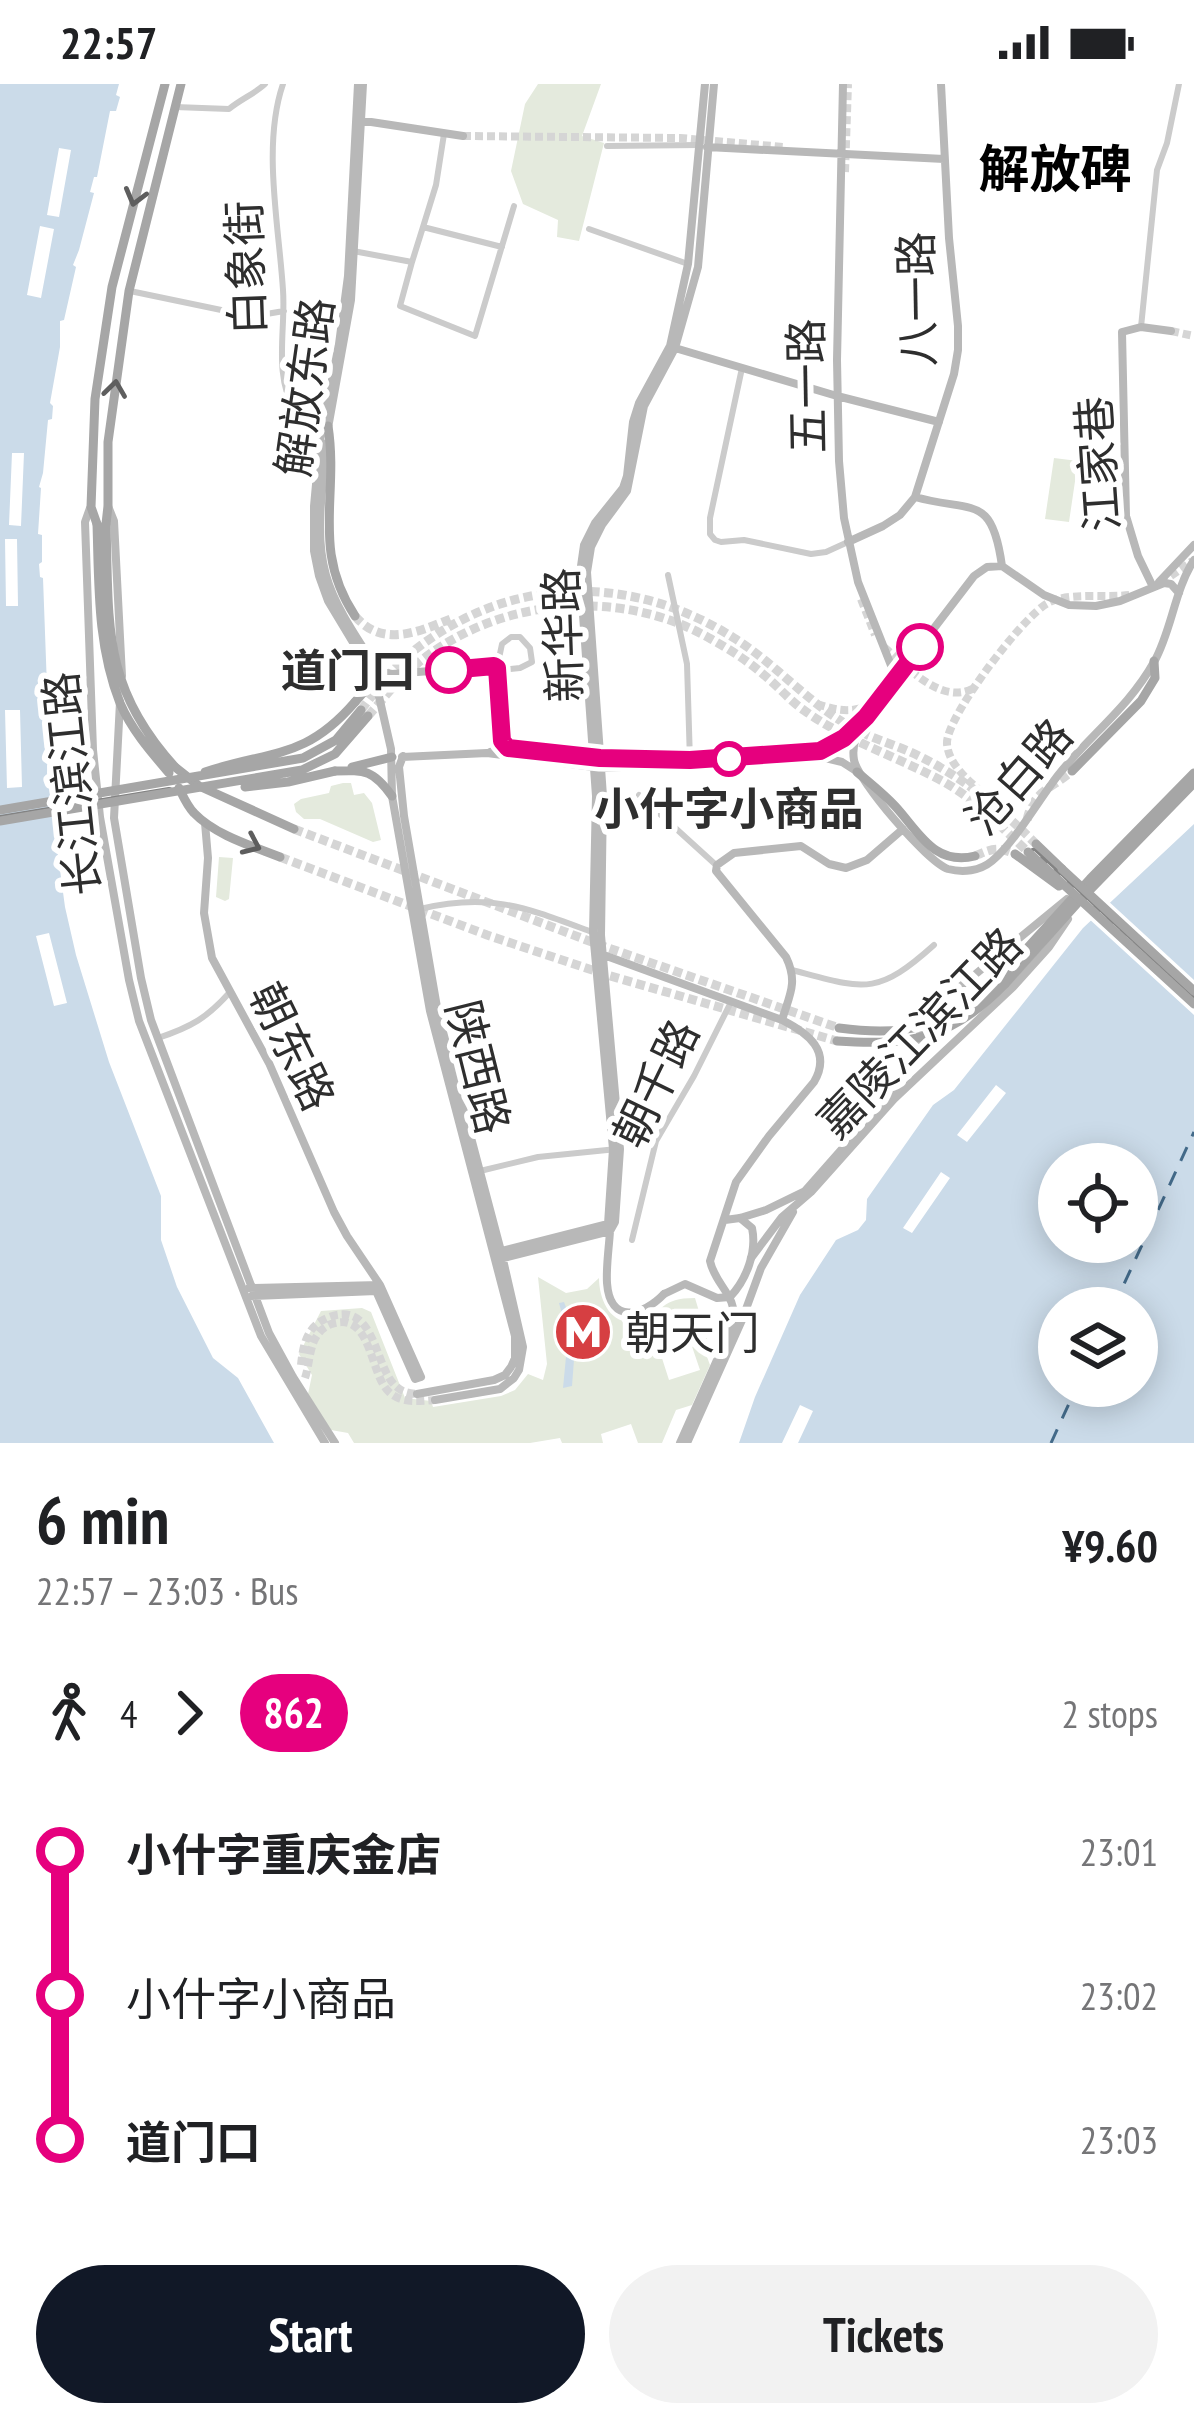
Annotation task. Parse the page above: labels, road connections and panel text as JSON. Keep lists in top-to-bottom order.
{
  "streets": {
    "main road": [
      "八一路",
      "五一路",
      "解放东路",
      "江家巷",
      "新华路",
      "沧白路",
      "长江滨江路",
      "嘉陵江滨江路",
      "朝东路",
      "陕西路",
      "朝千路"
    ],
    "street": ["白象街"]
  },
  "crossings": [
    ["白象街", "解放东路"],
    ["解放东路", "陕西路"],
    ["嘉陵江滨江路", "朝千路"]
  ],
  "districts": ["解放碑"],
  "places": {
    "other": ["道门口", "小什字小商品"],
    "metro station": ["朝天门"]
  },
  "lines": ["bus line 862"],
  "page": {
    "status": "22:57",
    "heading": ["6 min", "22:57 – 23:03 · Bus", "¥9.60"],
    "legs": ["4", "862", "2 stops"],
    "list": [
      {
        "name": "小什字重庆金店",
        "value": "23:01"
      },
      {
        "name": "小什字小商品",
        "value": "23:02"
      },
      {
        "name": "道门口",
        "value": "23:03"
      }
    ],
    "buttons": ["Start", "Tickets"]
  }
}
